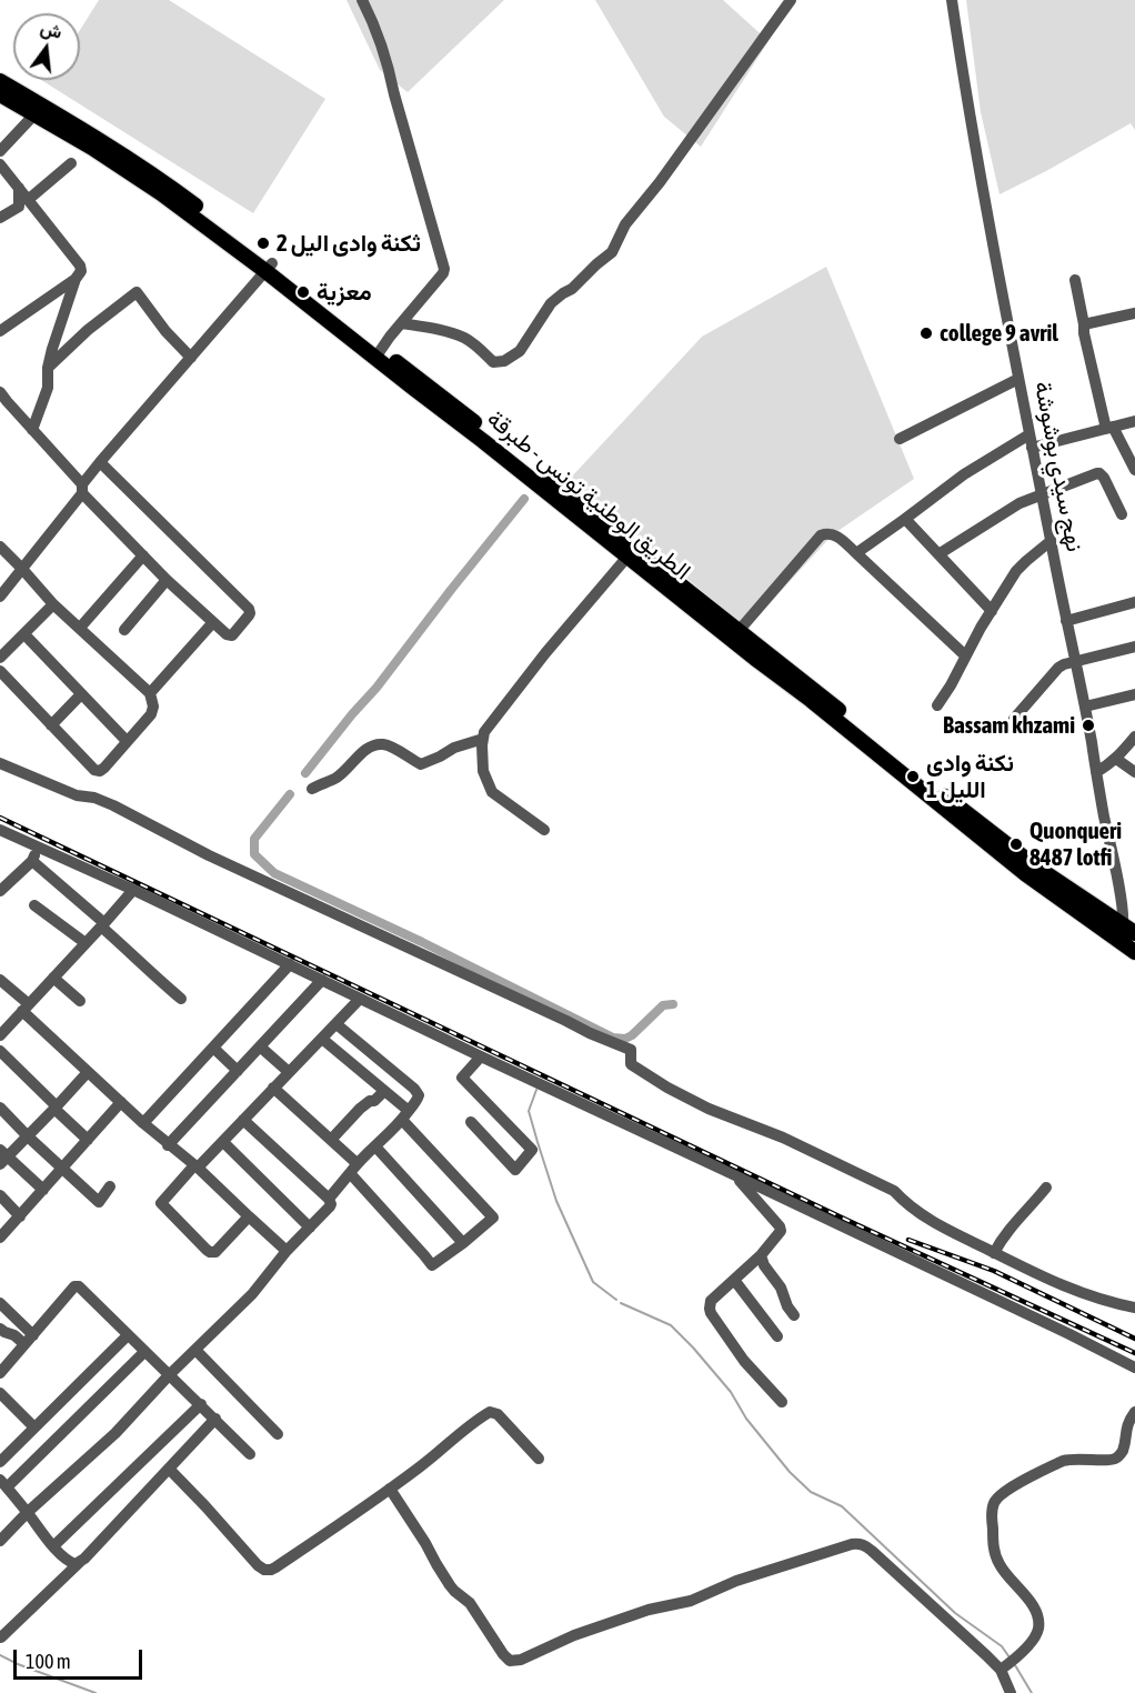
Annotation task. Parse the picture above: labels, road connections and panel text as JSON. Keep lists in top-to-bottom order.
{
  "streets": {
    "main road": ["الطريق الوطنية تونس - طبرقة"],
    "street": ["نهج سيدي بوشوشة"]
  },
  "crossings": [
    ["نهج سيدي بوشوشة", "الطريق الوطنية تونس - طبرقة"]
  ],
  "places": [
    "ثكنة وادى اليل 2",
    "معزية",
    "college 9 avril",
    "Bassam khzami",
    "نكنة وادى الليل 1",
    "Quonqueri 8487 lotfi"
  ],
  "scale_bar": "100 m",
  "north": "top"
}
